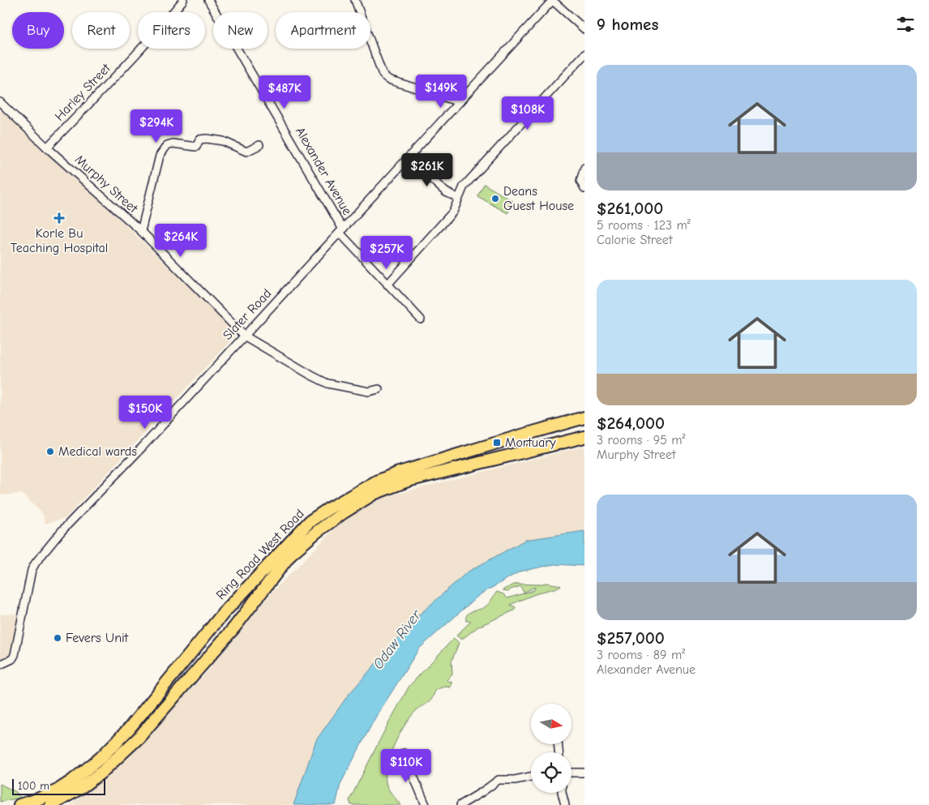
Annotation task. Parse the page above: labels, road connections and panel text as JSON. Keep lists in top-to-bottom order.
{
  "streets": {
    "main road": ["Ring Road West Road"],
    "street": [
      "Harley Street",
      "Alexander Avenue",
      "Murphy Street",
      "Slater Road"
    ]
  },
  "crossings": [
    ["Harley Street", "Murphy Street"],
    ["Alexander Avenue", "Slater Road"],
    ["Murphy Street", "Slater Road"]
  ],
  "water": ["Odaw River"],
  "places": {
    "other": ["Deans Guest House", "Medical wards", "Fevers Unit"],
    "health": ["Korle Bu Teaching Hospital"],
    "transit": ["Mortuary"]
  },
  "scale_bar": "100 m",
  "north": "right",
  "page": {
    "heading": "9 homes",
    "chip": [
      "Buy",
      "Rent",
      "Filters",
      "New",
      "Apartment"
    ],
    "list": [
      {
        "name": "$261,000",
        "note": "5 rooms · 123 m² · Calorie Street"
      },
      {
        "name": "$264,000",
        "note": "3 rooms · 95 m² · Murphy Street"
      },
      {
        "name": "$257,000",
        "note": "3 rooms · 89 m² · Alexander Avenue"
      }
    ],
    "price": [
      "$149K",
      "$487K",
      "$108K",
      "$294K",
      "$261K",
      "$264K",
      "$257K",
      "$150K",
      "$110K"
    ],
    "scale": "100 m"
  }
}
